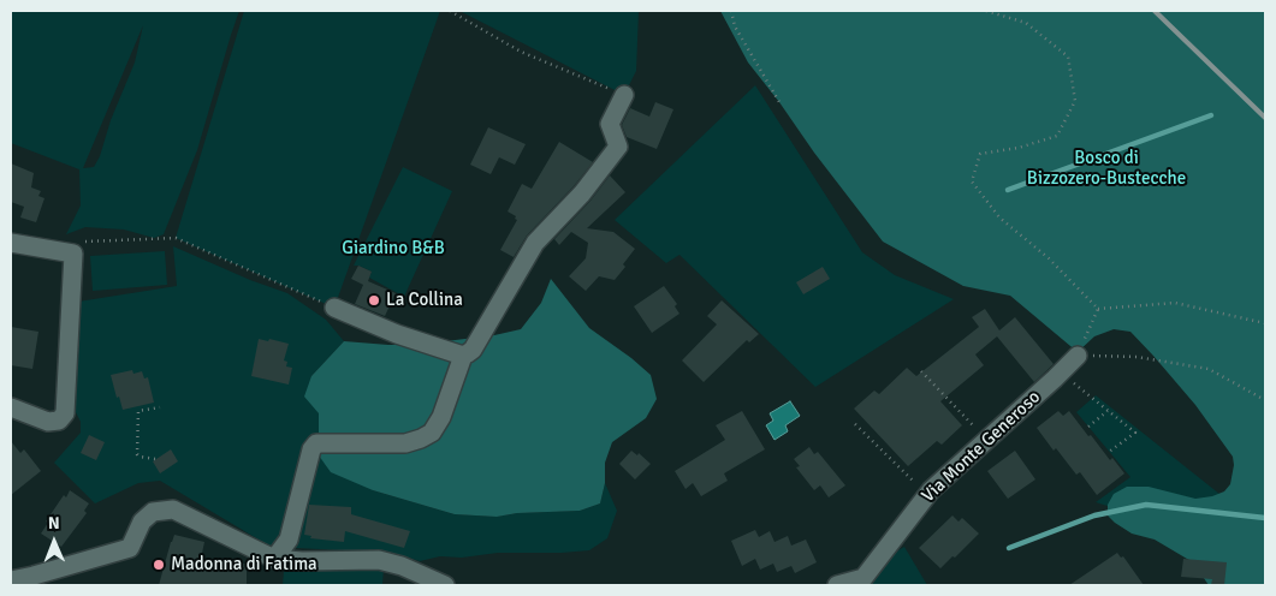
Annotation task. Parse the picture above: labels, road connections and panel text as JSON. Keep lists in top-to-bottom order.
{
  "streets": {
    "street": ["Via Monte Generoso"]
  },
  "parks": ["Bosco di Bizzozero-Bustecche", "Giardino B&B"],
  "places": ["La Collina", "Madonna di Fatima"],
  "north": "top"
}
